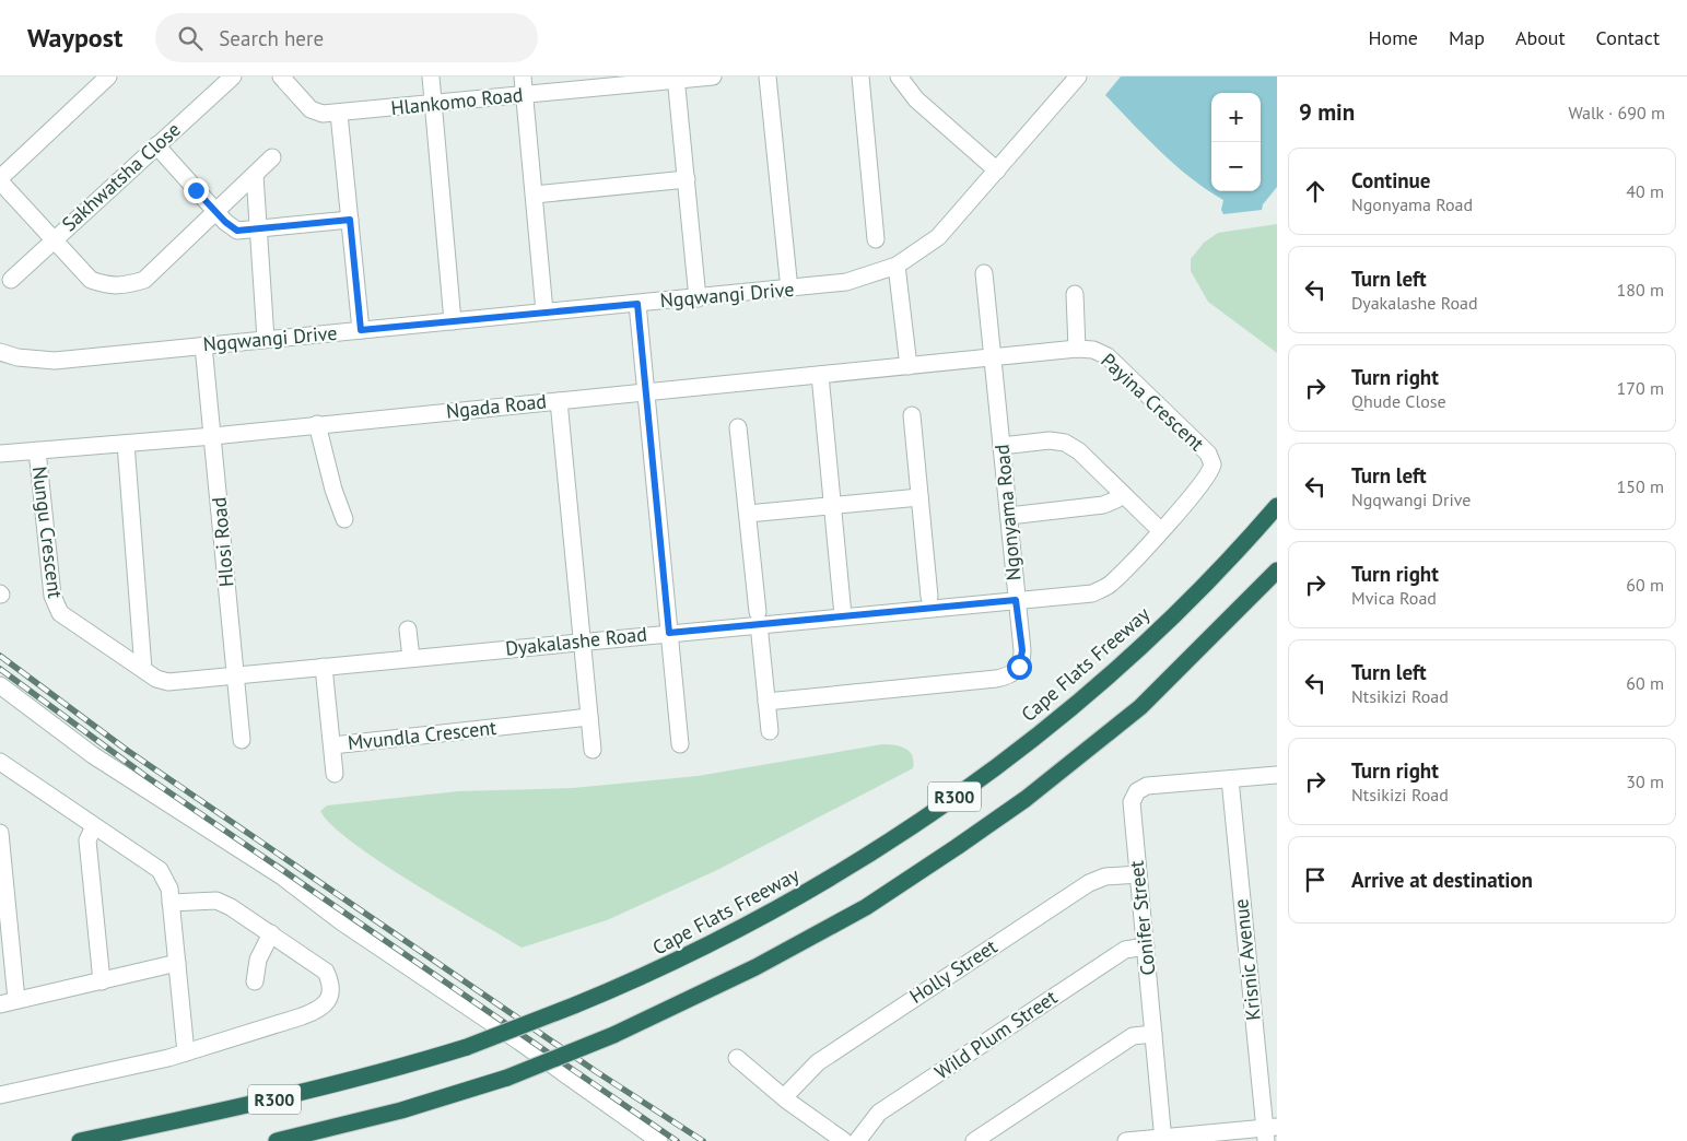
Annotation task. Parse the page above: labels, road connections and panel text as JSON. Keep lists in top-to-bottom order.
{
  "streets": {
    "highway": ["Cape Flats Freeway", "R300"],
    "street": [
      "Hlankomo Road",
      "Sakhwatsha Close",
      "Ngqwangi Drive",
      "Payina Crescent",
      "Ngada Road",
      "Ngonyama Road",
      "Nungu Crescent",
      "Hlosi Road",
      "Dyakalashe Road",
      "Mvundla Crescent",
      "Conifer Street",
      "Krisnic Avenue",
      "Holly Street",
      "Wild Plum Street"
    ]
  },
  "crossings": [
    ["Ngqwangi Drive", "Hlosi Road"],
    ["Payina Crescent", "Ngada Road"],
    ["Payina Crescent", "Ngonyama Road"],
    ["Payina Crescent", "Dyakalashe Road"],
    ["Ngada Road", "Ngonyama Road"],
    ["Ngada Road", "Nungu Crescent"],
    ["Ngada Road", "Hlosi Road"],
    ["Ngonyama Road", "Dyakalashe Road"],
    ["Nungu Crescent", "Hlosi Road"],
    ["Nungu Crescent", "Dyakalashe Road"],
    ["Hlosi Road", "Dyakalashe Road"],
    ["Dyakalashe Road", "Mvundla Crescent"],
    ["Conifer Street", "Krisnic Avenue"],
    ["Conifer Street", "Holly Street"],
    ["Conifer Street", "Wild Plum Street"]
  ],
  "page": {
    "header": "Waypost",
    "search": "Search here",
    "nav": [
      "Home",
      "Map",
      "About",
      "Contact"
    ],
    "heading": ["9 min", "Walk · 690 m"],
    "map_buttons": ["+", "−"],
    "list": [
      ["Continue", "Ngonyama Road", "40 m"],
      ["Turn left", "Dyakalashe Road", "180 m"],
      ["Turn right", "Qhude Close", "170 m"],
      ["Turn left", "Ngqwangi Drive", "150 m"],
      ["Turn right", "Mvica Road", "60 m"],
      ["Turn left", "Ntsikizi Road", "60 m"],
      ["Turn right", "Ntsikizi Road", "30 m"],
      "Arrive at destination"
    ]
  }
}
